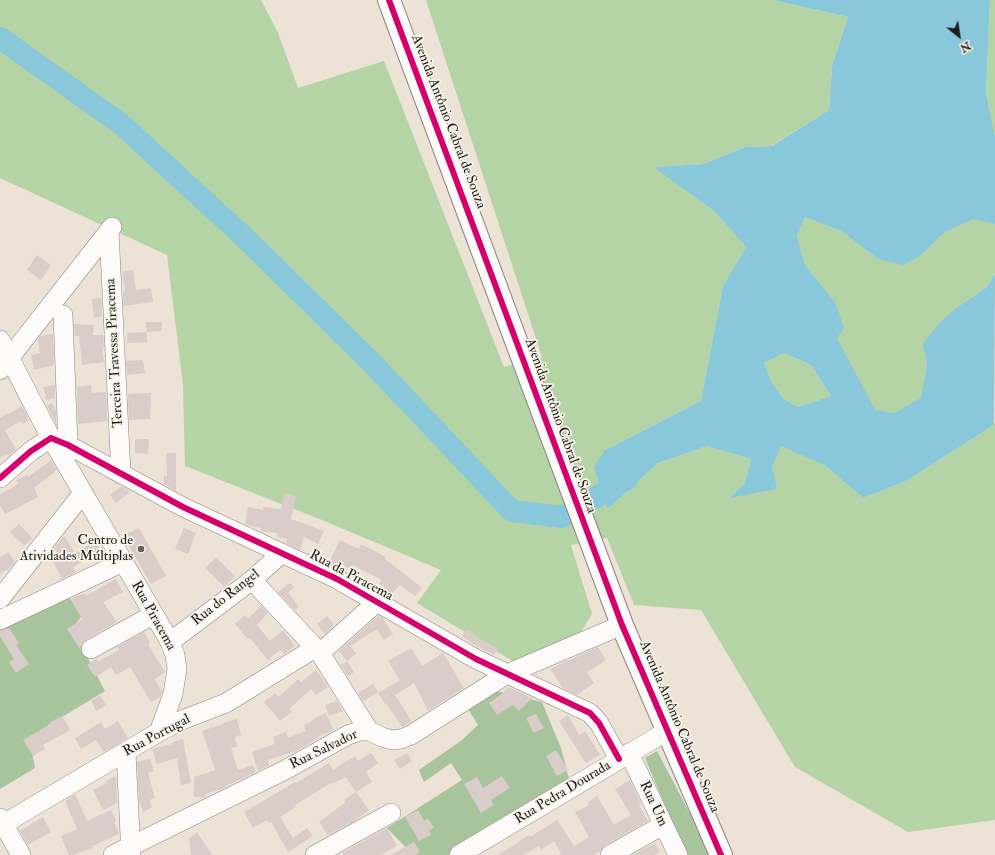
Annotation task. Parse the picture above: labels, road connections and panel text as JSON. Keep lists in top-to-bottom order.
{
  "streets": {
    "main road": ["Avenida Antônio Cabral de Souza"],
    "street": [
      "Terceira Travessa Piracema",
      "Rua da Piracema",
      "Rua do Rangel",
      "Rua Piracema",
      "Rua Portugal",
      "Rua Salvador",
      "Rua Pedra Dourada",
      "Rua Um"
    ]
  },
  "crossings": [
    ["Avenida Antônio Cabral de Souza", "Rua Salvador"],
    ["Avenida Antônio Cabral de Souza", "Rua Pedra Dourada"],
    ["Terceira Travessa Piracema", "Rua da Piracema"],
    ["Terceira Travessa Piracema", "Rua Piracema"],
    ["Rua da Piracema", "Rua do Rangel"],
    ["Rua da Piracema", "Rua Piracema"],
    ["Rua da Piracema", "Rua Portugal"],
    ["Rua da Piracema", "Rua Salvador"],
    ["Rua da Piracema", "Rua Pedra Dourada"],
    ["Rua da Piracema", "Rua Um"],
    ["Rua do Rangel", "Rua Piracema"],
    ["Rua Piracema", "Rua Portugal"],
    ["Rua Pedra Dourada", "Rua Um"]
  ],
  "places": ["Centro de Atividades Múltiplas"],
  "north": "bottom right"
}
